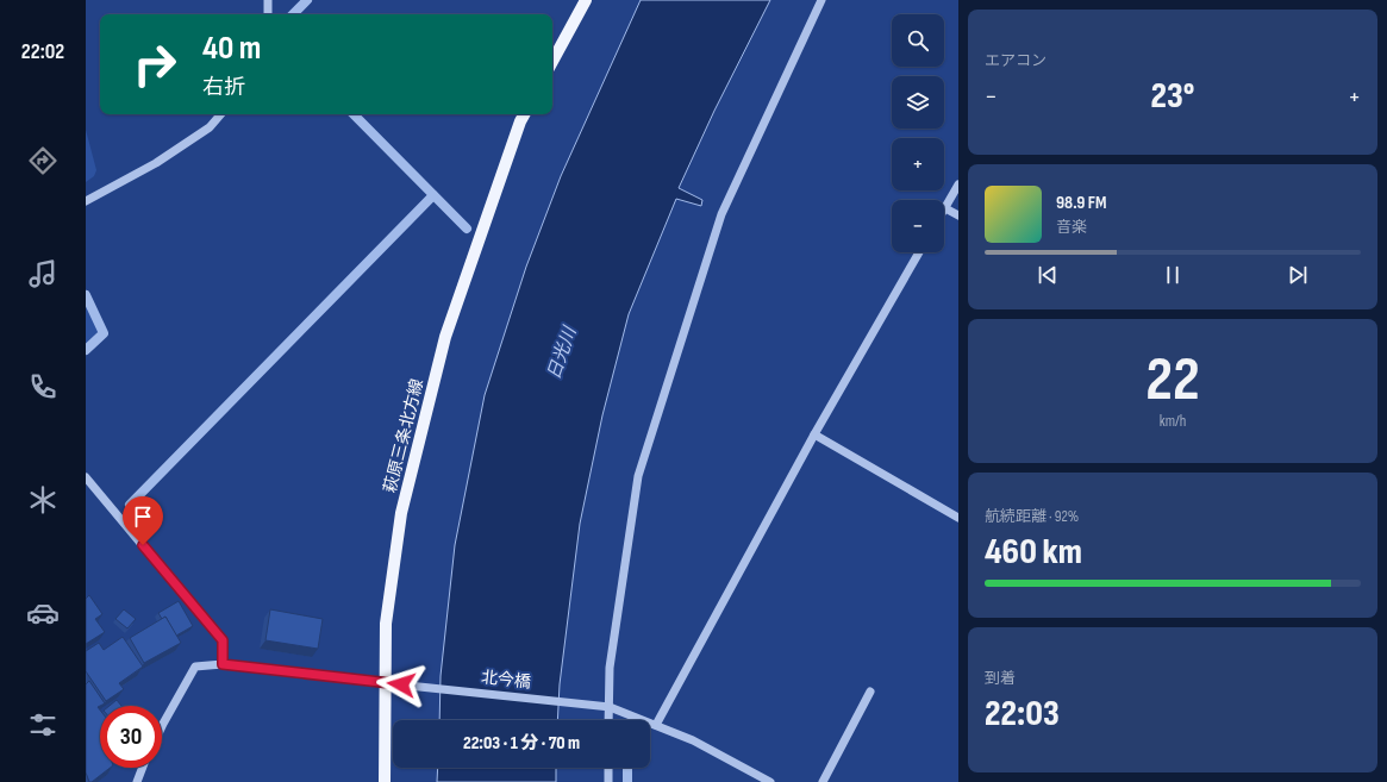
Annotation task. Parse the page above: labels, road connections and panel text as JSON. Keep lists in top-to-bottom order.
{
  "streets": {
    "main road": ["萩原三条北方線"],
    "street": ["北今橋"]
  },
  "crossings": [
    ["萩原三条北方線", "北今橋"]
  ],
  "water": ["日光川"],
  "page": {
    "tabs": "22:02",
    "tile": [
      "エアコン",
      ["22", "km/h"],
      ["航続距離 · 92%", "460 km"],
      ["到着", "22:03"]
    ],
    "map_buttons": ["+", "−"],
    "turn": ["40 m", "右折"],
    "heat": ["−", "23°", "+"],
    "song": ["98.9 FM", "音楽"],
    "limit": "30",
    "trip": "22:03 · 1 分 · 70 m"
  }
}
